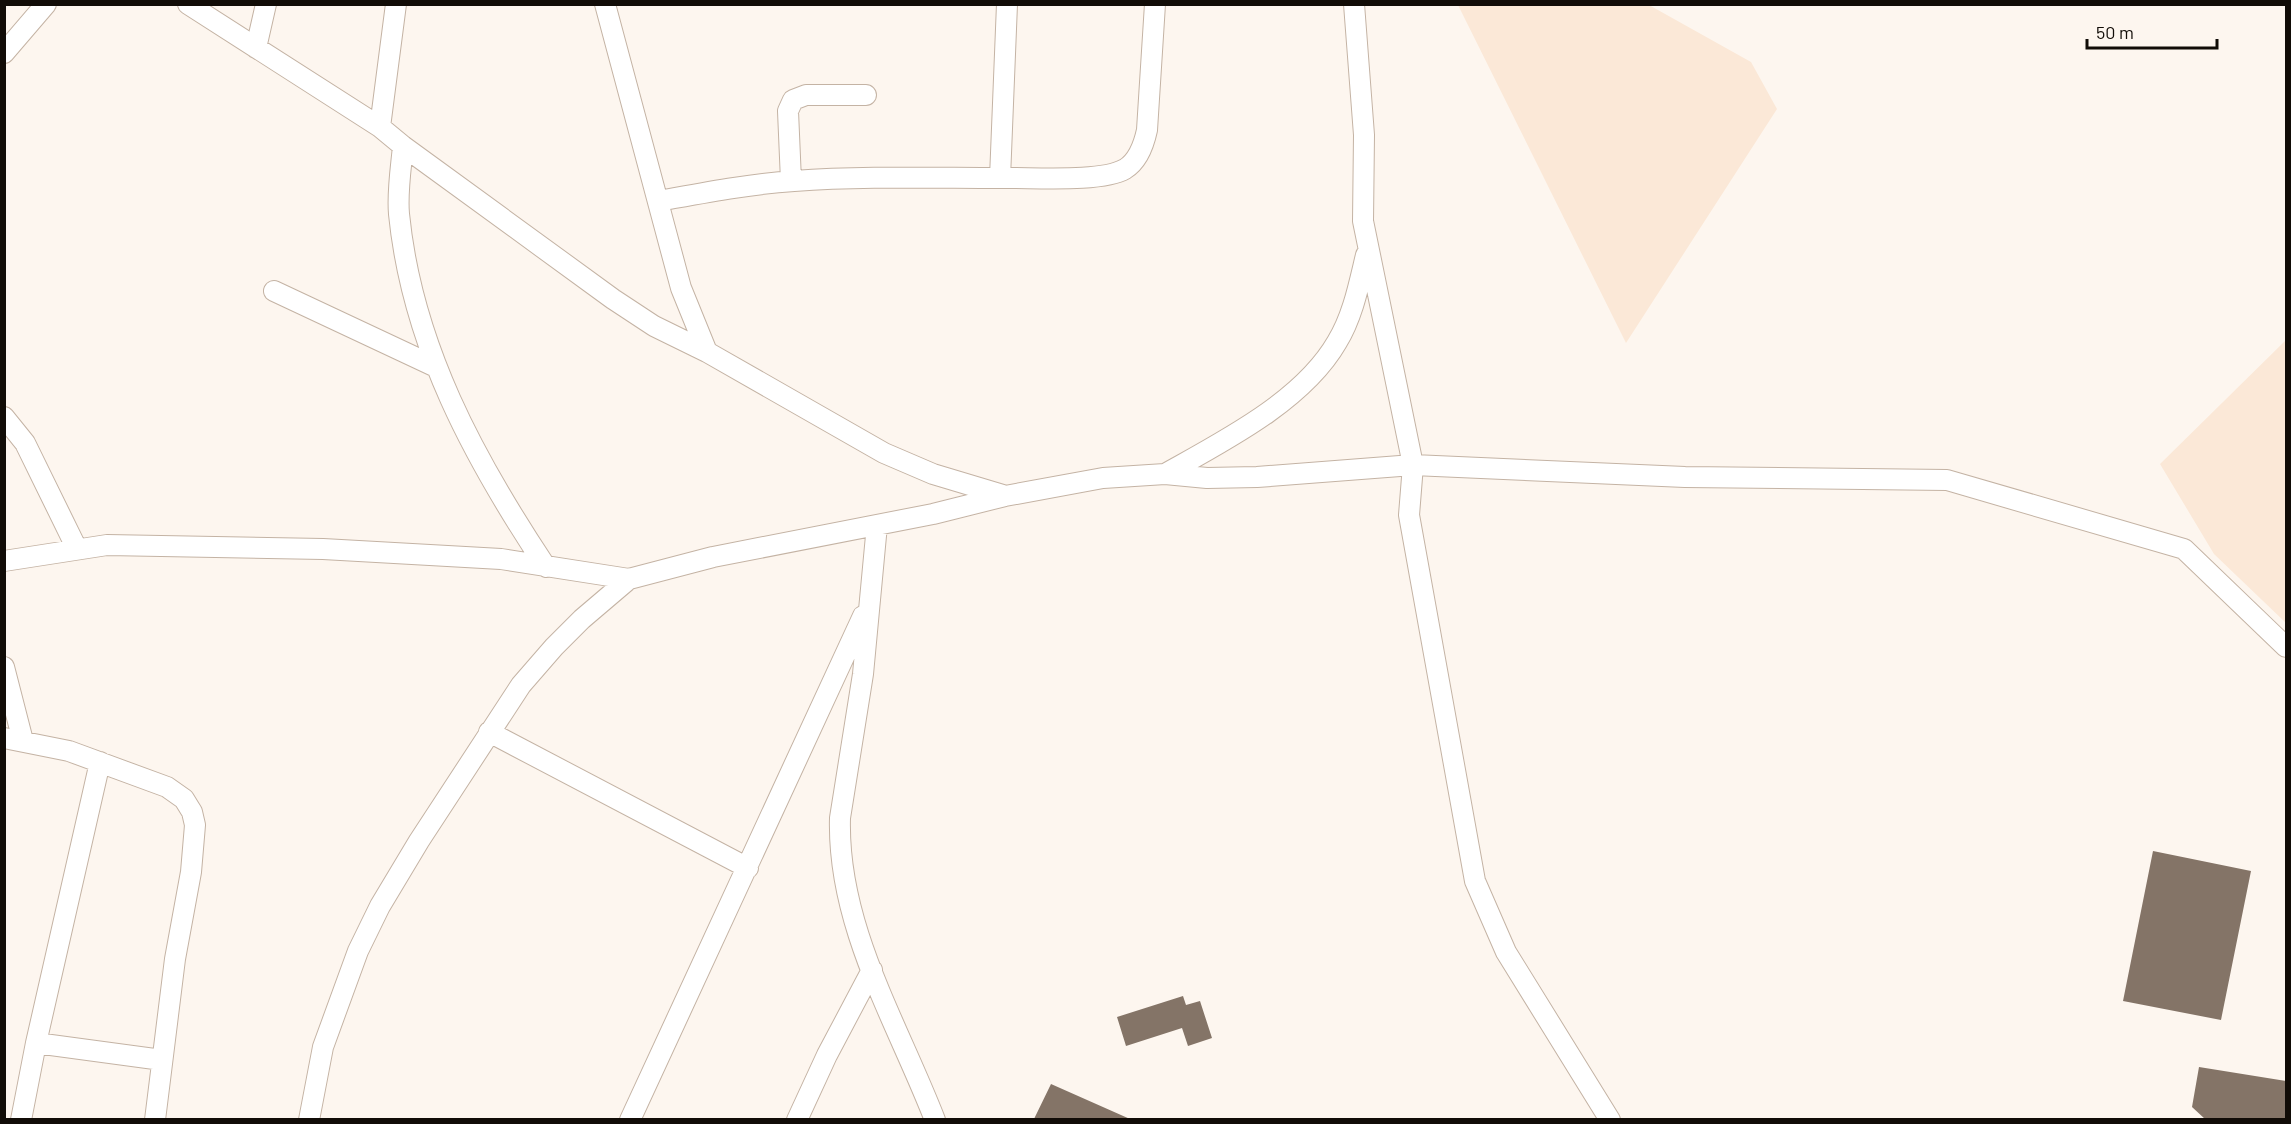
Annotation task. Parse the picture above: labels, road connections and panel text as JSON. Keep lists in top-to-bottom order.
{
  "scale_bar": "50 m"
}
